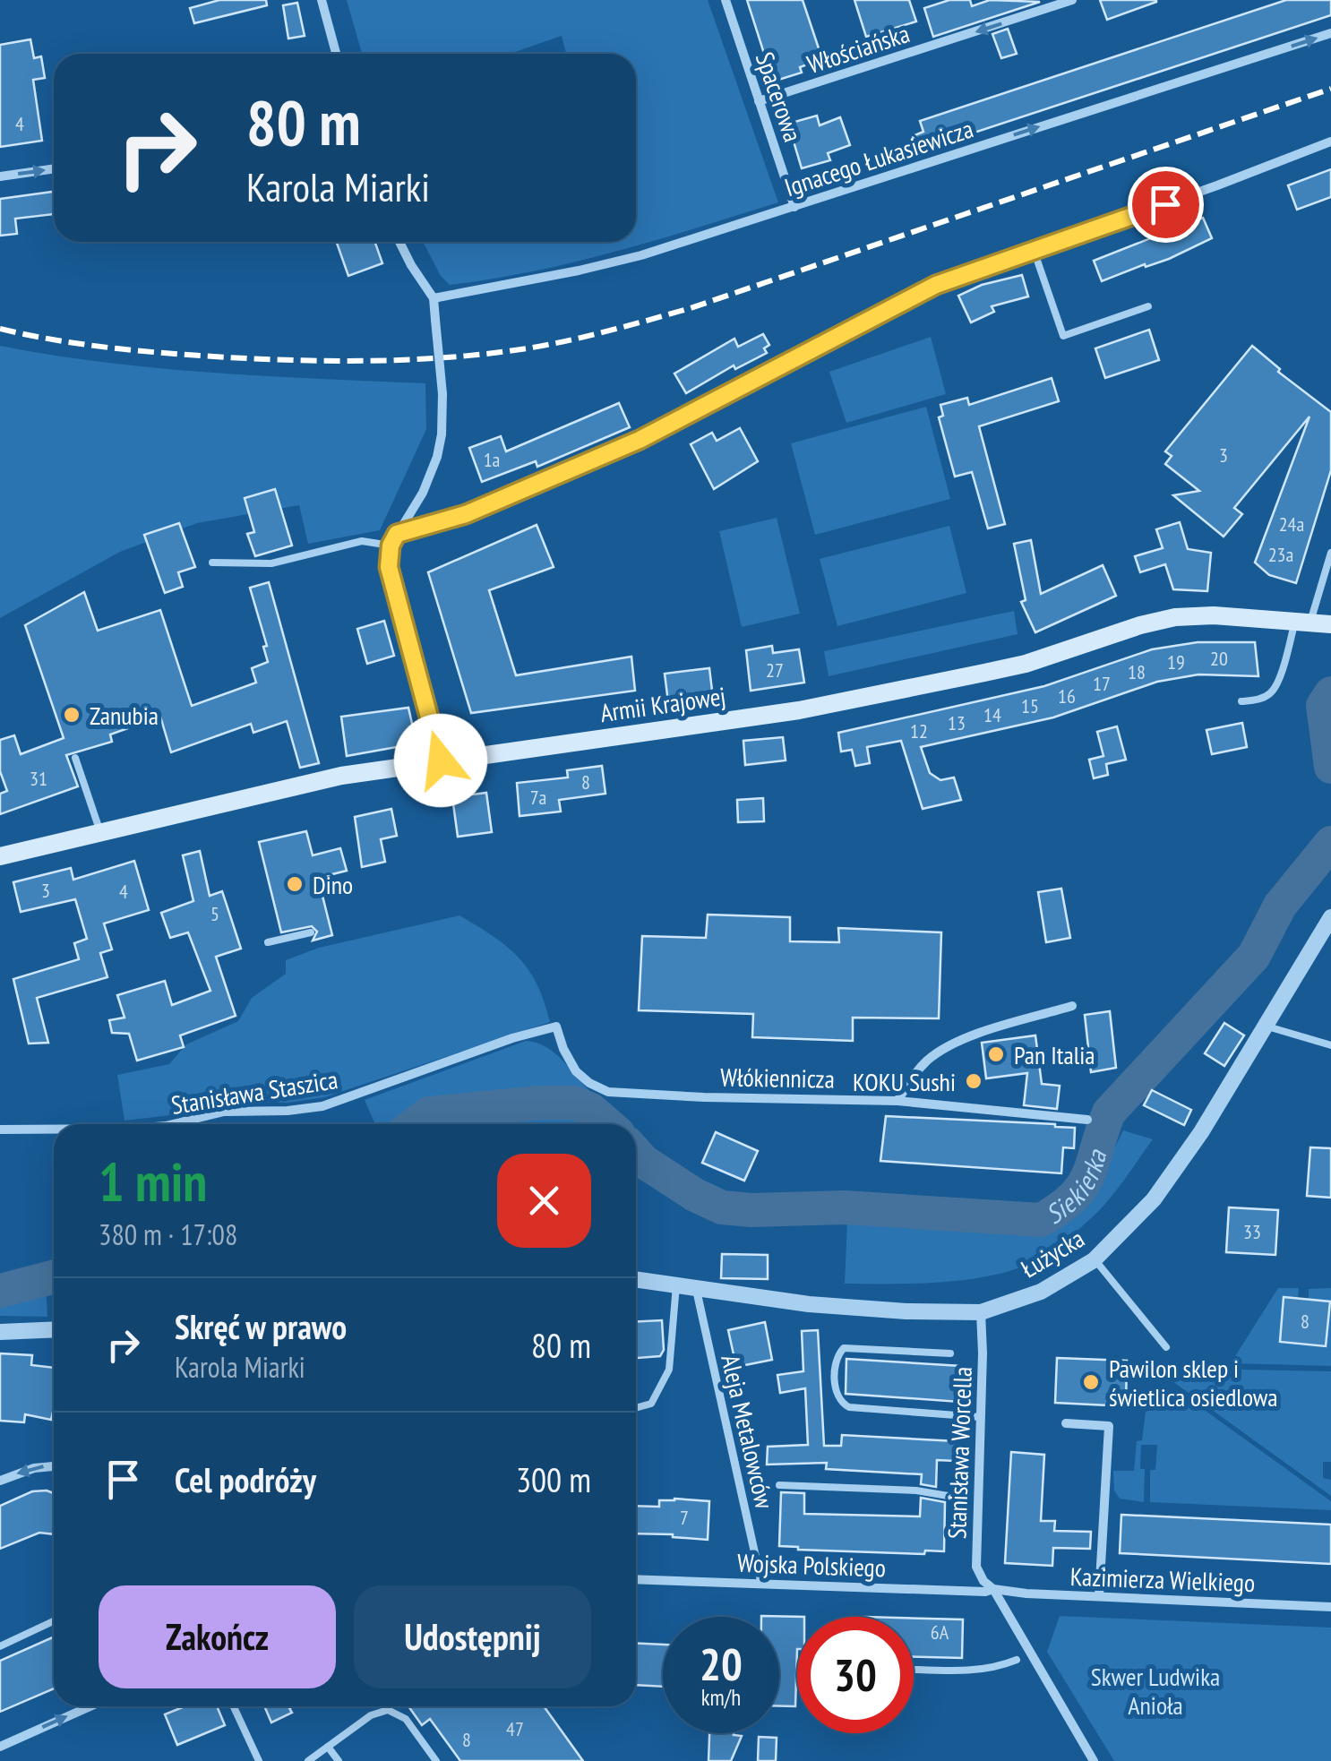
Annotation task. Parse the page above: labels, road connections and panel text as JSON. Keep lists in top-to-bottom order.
{
  "streets": {
    "main road": ["Armii Krajowej"],
    "street": [
      "Włościańska",
      "Spacerowa",
      "Ignacego Łukasiewicza",
      "Włókiennicza",
      "Stanisława Staszica",
      "Łużycka",
      "Aleja Metalowców",
      "Stanisława Worcella",
      "Wojska Polskiego",
      "Kazimierza Wielkiego"
    ]
  },
  "crossings": [
    ["Włościańska", "Spacerowa"],
    ["Spacerowa", "Ignacego Łukasiewicza"],
    ["Włókiennicza", "Stanisława Staszica"],
    ["Łużycka", "Aleja Metalowców"],
    ["Łużycka", "Stanisława Worcella"],
    ["Aleja Metalowców", "Wojska Polskiego"],
    ["Stanisława Worcella", "Wojska Polskiego"],
    ["Stanisława Worcella", "Kazimierza Wielkiego"],
    ["Wojska Polskiego", "Kazimierza Wielkiego"]
  ],
  "one_way": ["Włościańska", "Ignacego Łukasiewicza"],
  "water": ["Siekierka"],
  "parks": ["Skwer Ludwika Anioła"],
  "places": [
    "Zanubia",
    "Dino",
    "Pan Italia",
    "KOKU Sushi",
    "Pawilon sklep i świetlica osiedlowa"
  ],
  "house_numbers": [
    "4",
    "3",
    "1a",
    "24a",
    "23a",
    "20",
    "19",
    "27",
    "18",
    "17",
    "16",
    "15",
    "14",
    "13",
    "12",
    "31",
    "8",
    "7a",
    "3",
    "4",
    "5",
    "33",
    "8",
    "7",
    "6A",
    "47",
    "8"
  ],
  "page": {
    "turn": ["80 m", "Karola Miarki"],
    "heading": ["1 min", "380 m · 17:08"],
    "list": [
      {
        "name": "Skręć w prawo",
        "note": "Karola Miarki",
        "value": "80 m"
      },
      {
        "name": "Cel podróży",
        "value": "300 m"
      }
    ],
    "buttons": ["Zakończ", "Udostępnij"],
    "speed": "20 km/h",
    "limit": "30"
  }
}
